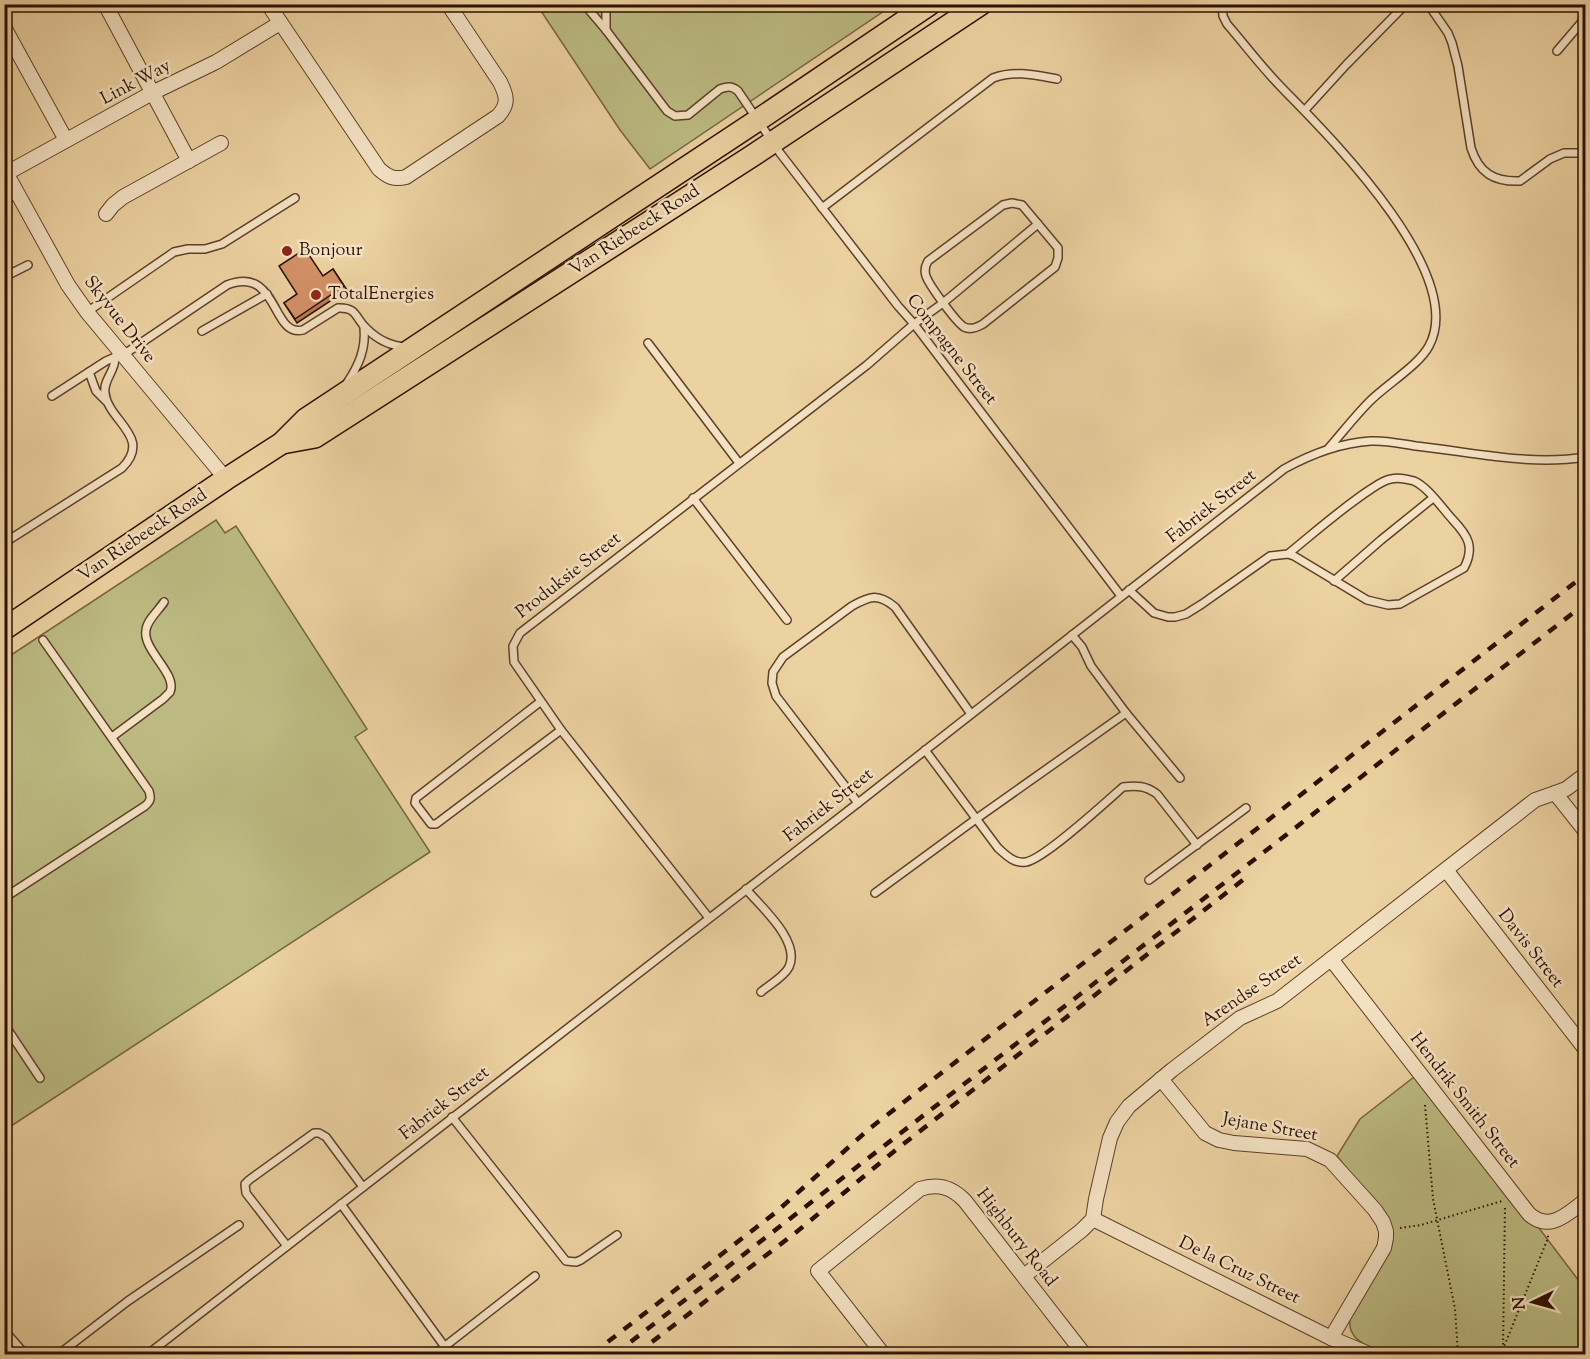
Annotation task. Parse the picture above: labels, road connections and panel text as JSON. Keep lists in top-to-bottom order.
{
  "streets": {
    "main road": ["Van Riebeeck Road"],
    "street": [
      "Link Way",
      "Skyvue Drive",
      "Davis Street",
      "Arendse Street",
      "Hendrik Smith Street",
      "Jejane Street",
      "Highbury Road",
      "De la Cruz Street"
    ],
    "lane": ["Compagne Street", "Fabriek Street", "Produksie Street"]
  },
  "crossings": [
    ["Link Way", "Skyvue Drive"],
    ["Van Riebeeck Road", "Skyvue Drive"],
    ["Van Riebeeck Road", "Compagne Street"],
    ["Compagne Street", "Fabriek Street"],
    ["Compagne Street", "Produksie Street"],
    ["Fabriek Street", "Produksie Street"],
    ["Davis Street", "Arendse Street"],
    ["Arendse Street", "Hendrik Smith Street"],
    ["Arendse Street", "Jejane Street"],
    ["Arendse Street", "De la Cruz Street"]
  ],
  "places": ["Bonjour", "TotalEnergies"],
  "north": "left"
}
